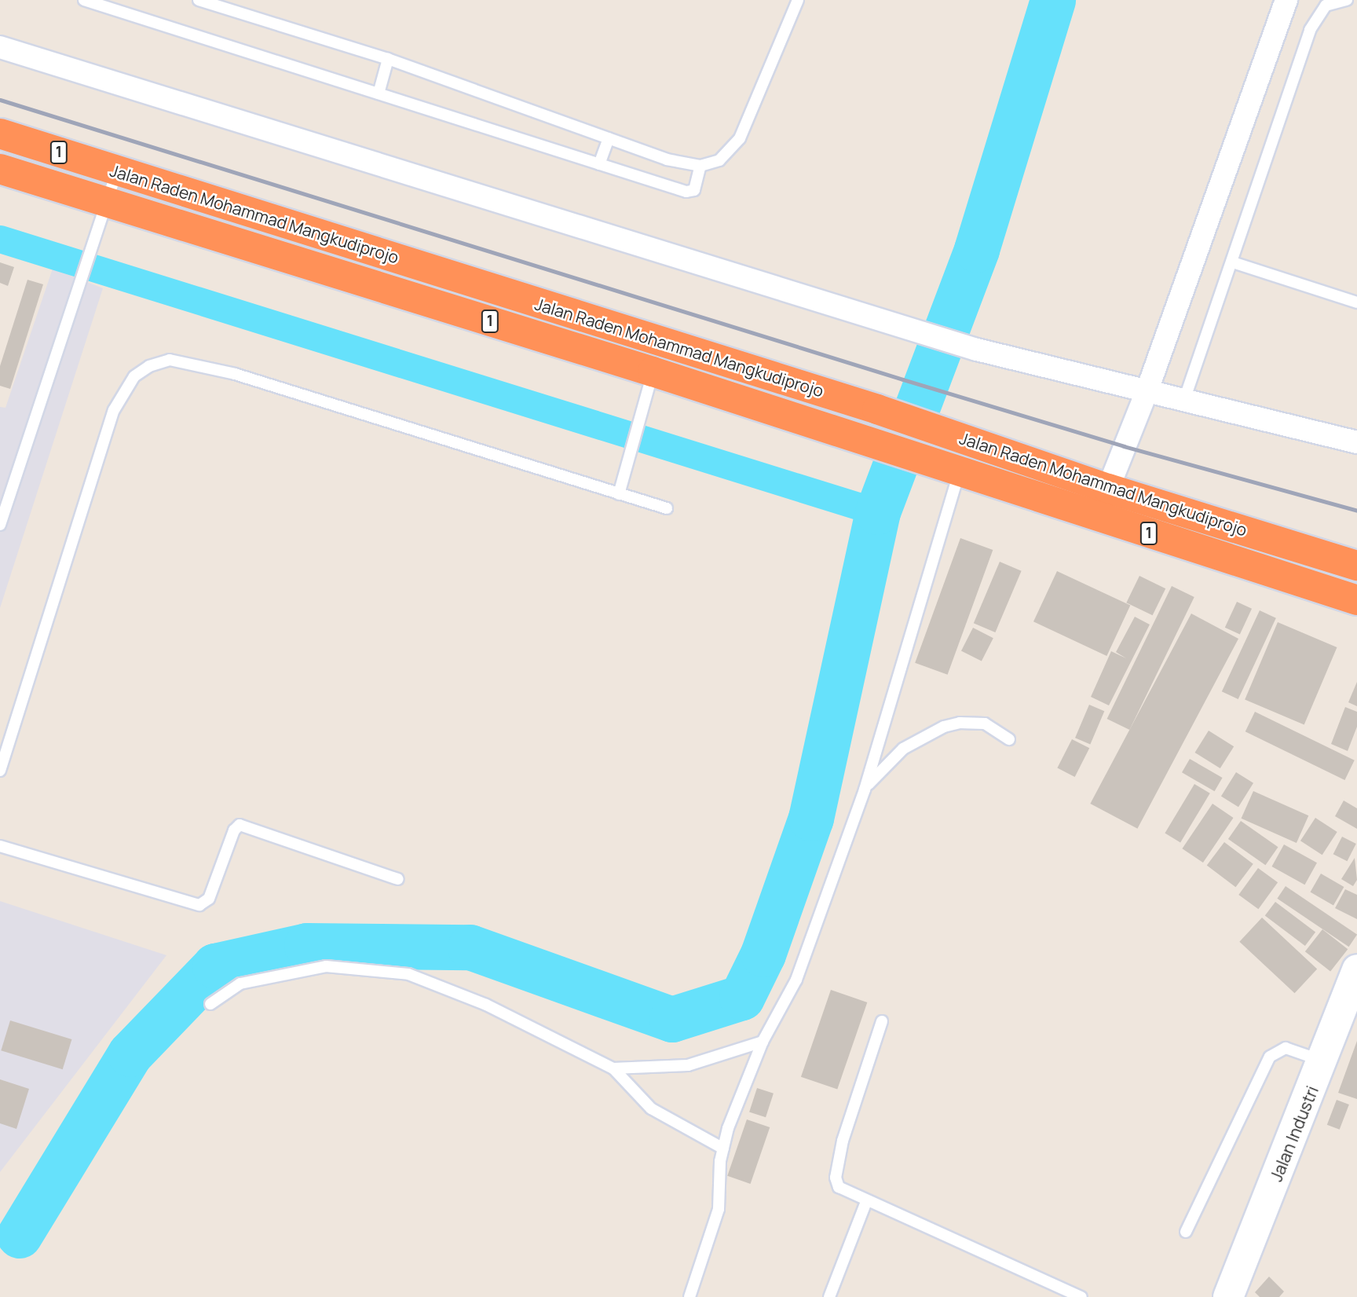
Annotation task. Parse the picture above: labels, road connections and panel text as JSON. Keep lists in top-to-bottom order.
{
  "streets": {
    "highway": ["1", "Jalan Raden Mohammad Mangkudiprojo"],
    "street": ["Jalan Industri"]
  }
}
